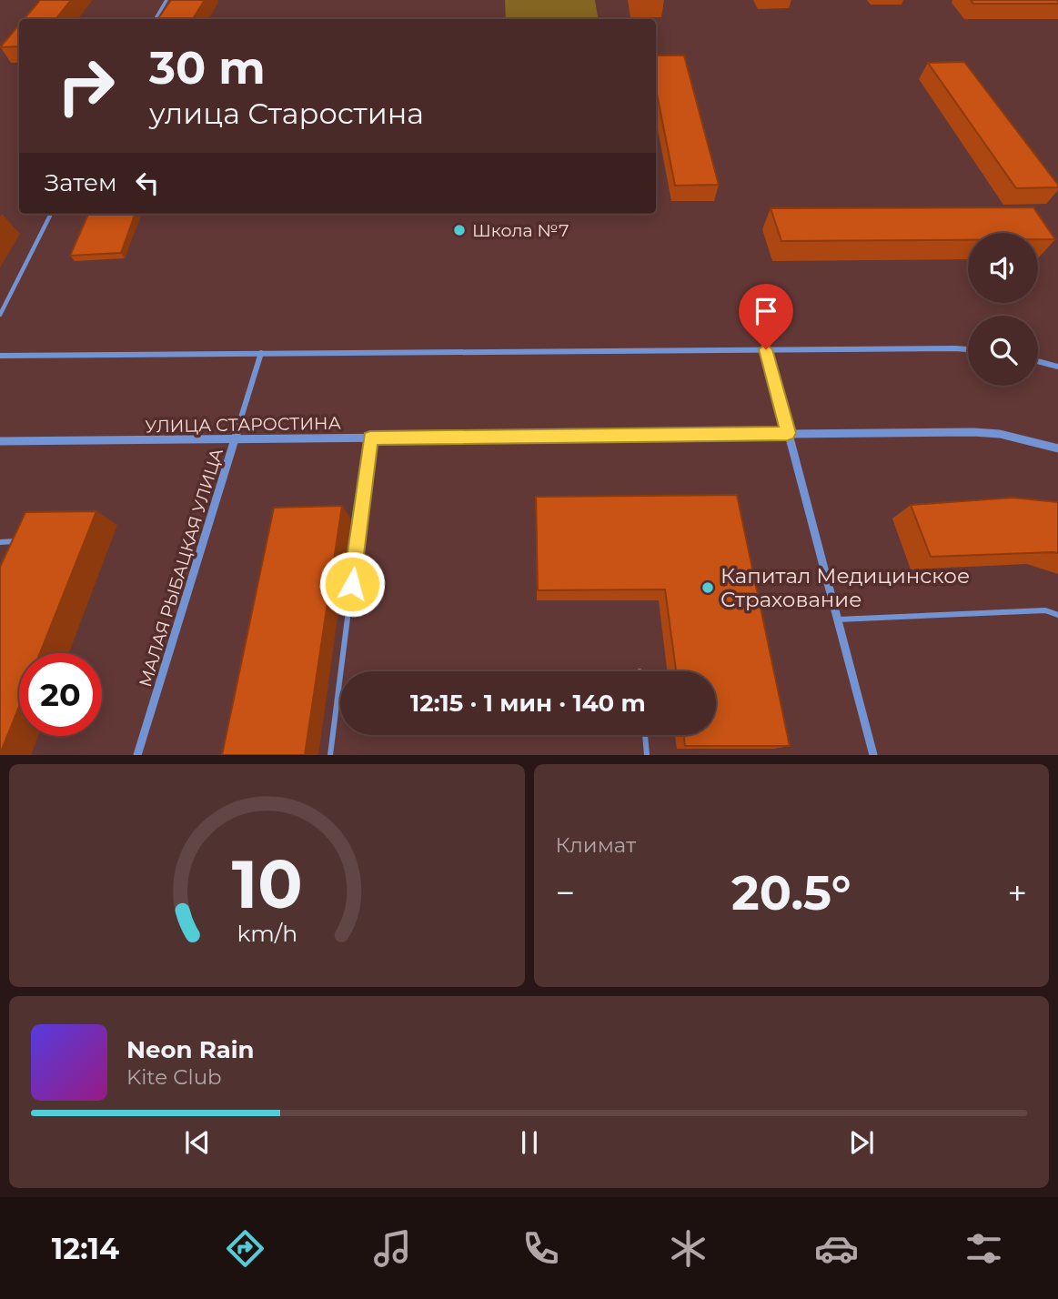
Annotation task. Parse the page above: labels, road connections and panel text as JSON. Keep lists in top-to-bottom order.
{
  "streets": {
    "street": ["УЛИЦА СТАРОСТИНА", "МАЛАЯ РЫБАЦКАЯ УЛИЦА"]
  },
  "crossings": [
    ["УЛИЦА СТАРОСТИНА", "МАЛАЯ РЫБАЦКАЯ УЛИЦА"]
  ],
  "places": ["Школа №7", "Капитал Медицинское Страхование"],
  "page": {
    "turn": ["30 m", "улица Старостина"],
    "then": "Затем",
    "limit": "20",
    "trip": "12:15 · 1 мин · 140 m",
    "tile": "Климат",
    "heat": ["−", "20.5°", "+"],
    "song": ["Neon Rain", "Kite Club"],
    "tabs": "12:14",
    "gauge": ["10", "km/h"]
  }
}
